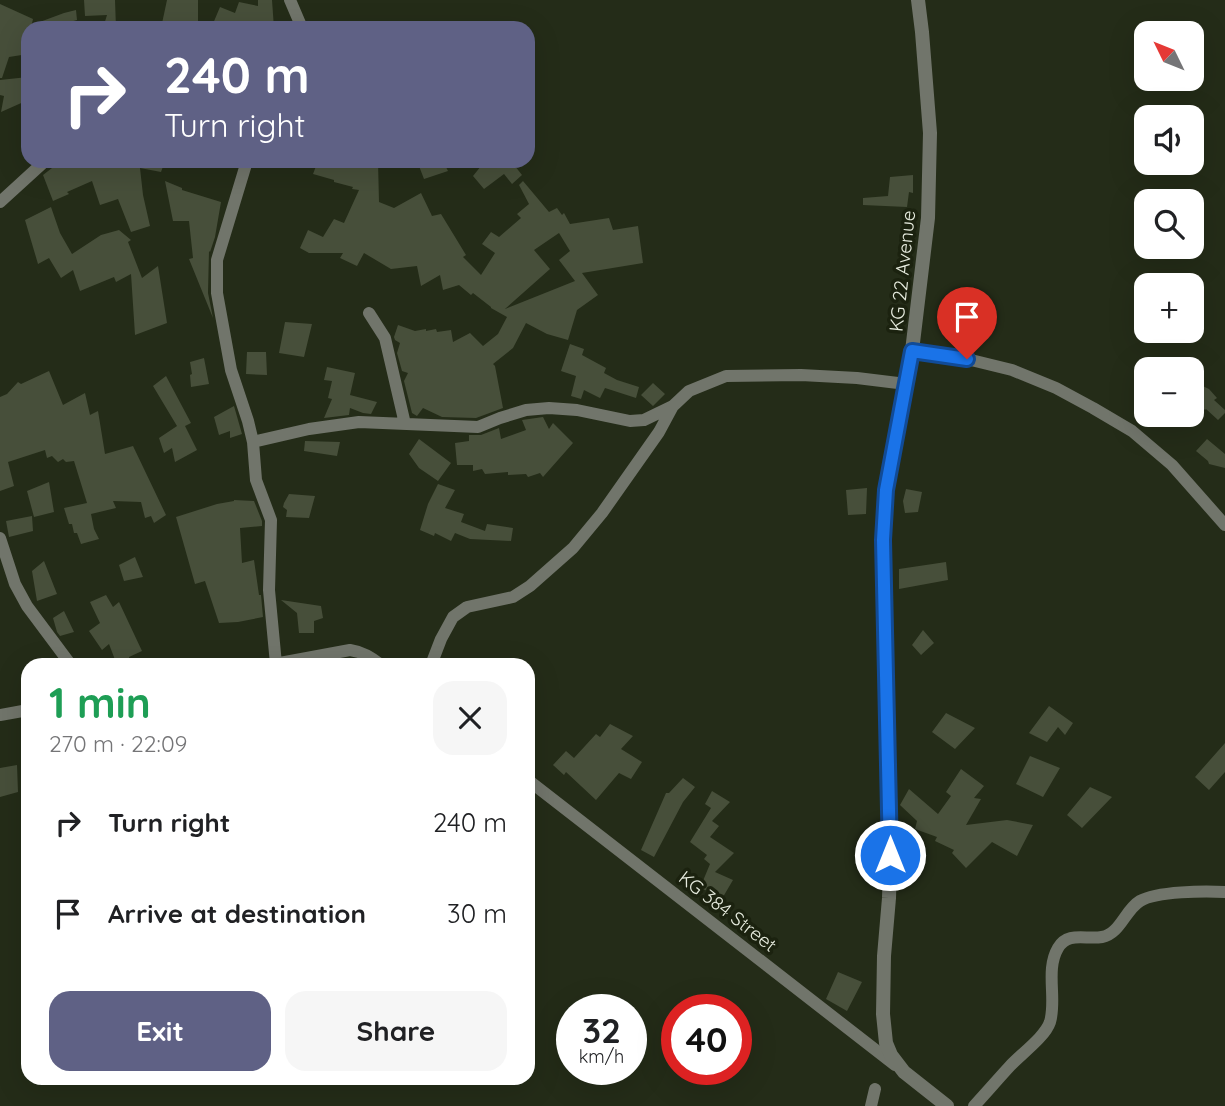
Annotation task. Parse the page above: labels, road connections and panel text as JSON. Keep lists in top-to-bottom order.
{
  "streets": {
    "street": ["KG 22 Avenue", "KG 384 Street"]
  },
  "crossings": [
    ["KG 22 Avenue", "KG 384 Street"]
  ],
  "north": "top left",
  "page": {
    "map_buttons": ["+", "−"],
    "turn": ["240 m", "Turn right"],
    "heading": ["1 min", "270 m · 22:09"],
    "list": [
      {
        "name": "Turn right",
        "value": "240 m"
      },
      {
        "name": "Arrive at destination",
        "value": "30 m"
      }
    ],
    "buttons": ["Exit", "Share"],
    "speed": "32 km/h",
    "limit": "40"
  }
}
